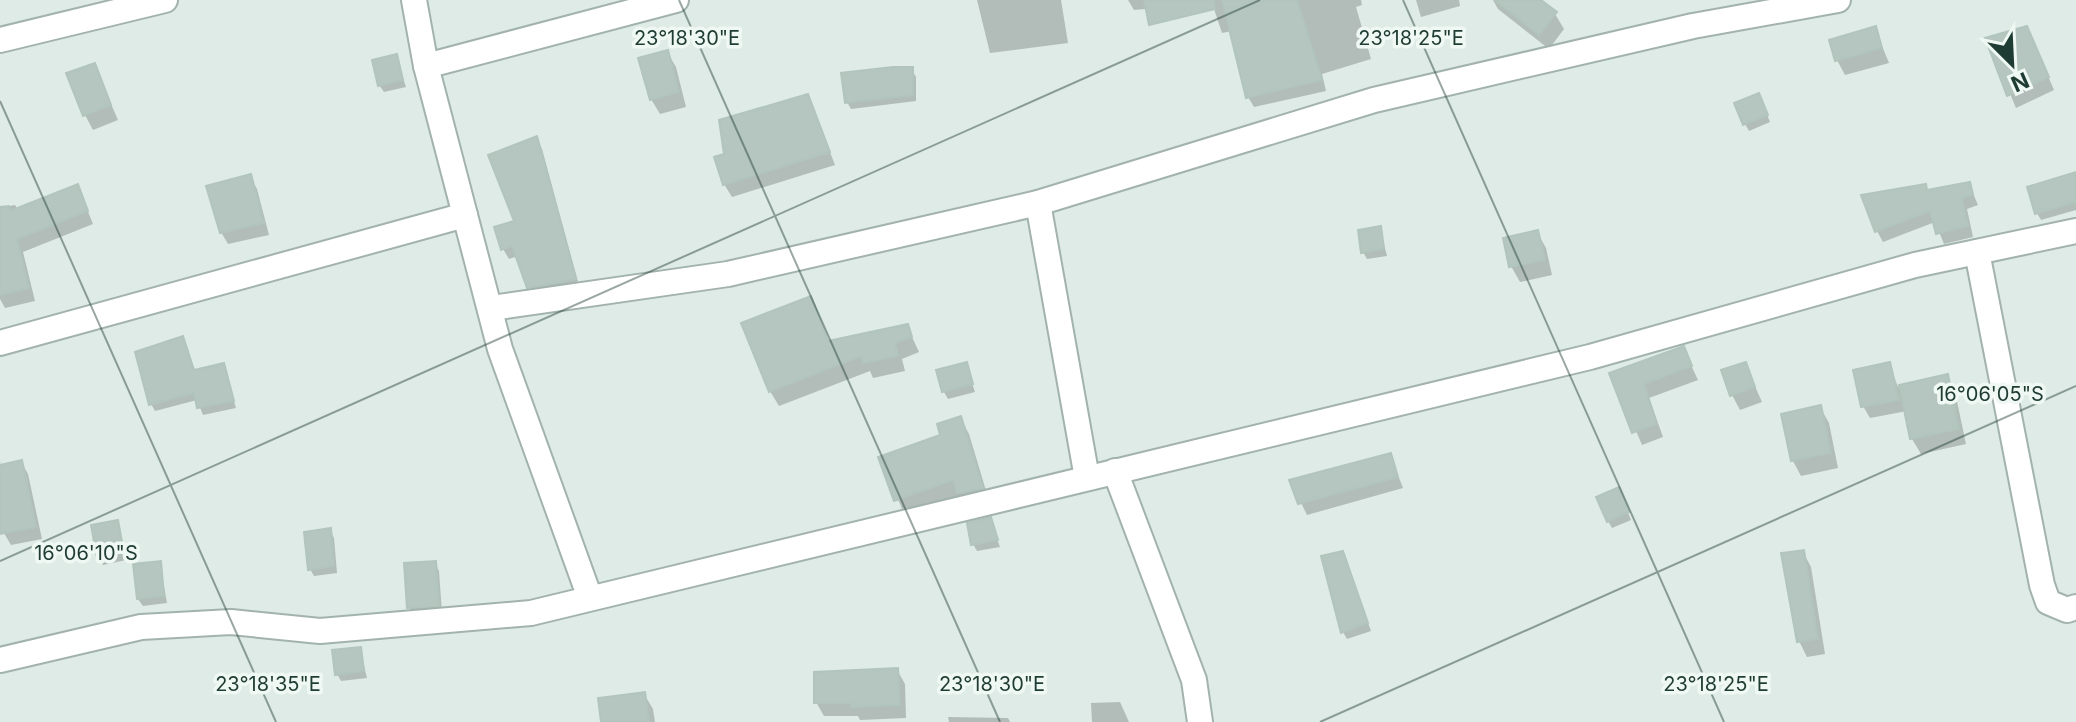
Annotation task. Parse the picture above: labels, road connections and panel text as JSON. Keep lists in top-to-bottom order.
{
  "north": "bottom right",
  "coordinates": [
    "23°18'30\"E",
    "23°18'25\"E",
    "16°06'05\"S",
    "16°06'10\"S",
    "23°18'35\"E"
  ]
}
